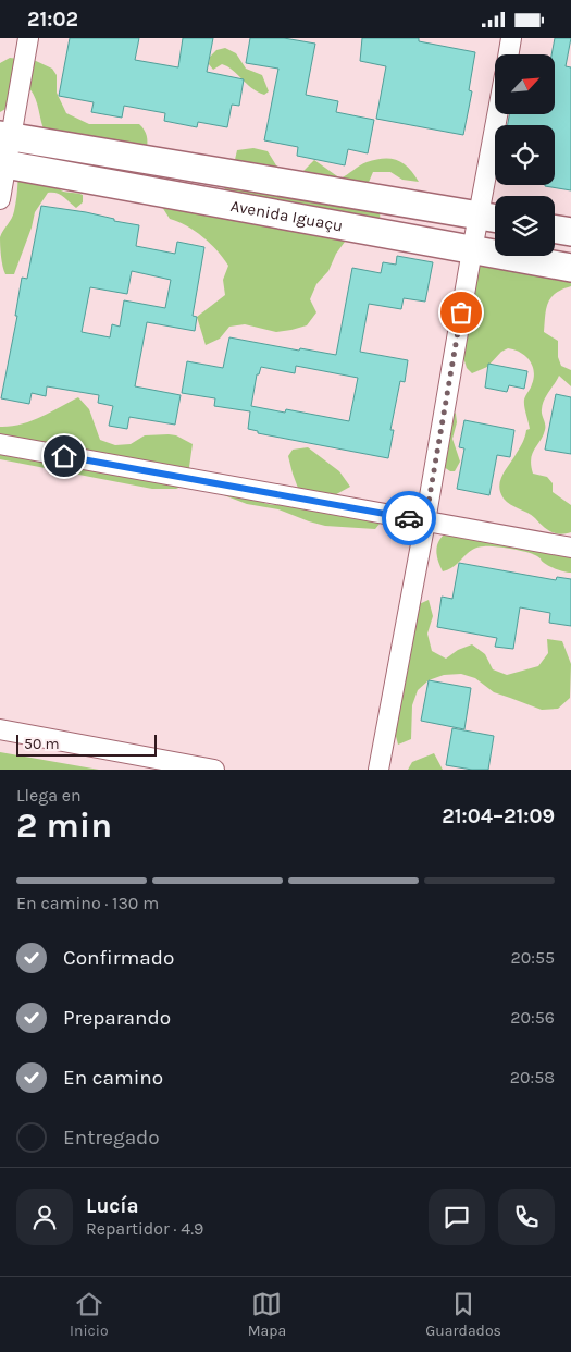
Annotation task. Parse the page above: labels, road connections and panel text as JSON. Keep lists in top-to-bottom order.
{
  "streets": {
    "street": ["Avenida Iguaçu"]
  },
  "scale_bar": "50 m",
  "north": "top right",
  "page": {
    "status": "21:02",
    "scale": "50 m",
    "heading": ["2 min", "Llega en", "21:04–21:09"],
    "panel": ["Lucía", "Repartidor · 4.9"],
    "bar": "En camino · 130 m",
    "list": [
      ["Confirmado", "20:55"],
      ["Preparando", "20:56"],
      ["En camino", "20:58"],
      "Entregado"
    ],
    "tabs": ["Inicio", "Mapa", "Guardados"]
  }
}
